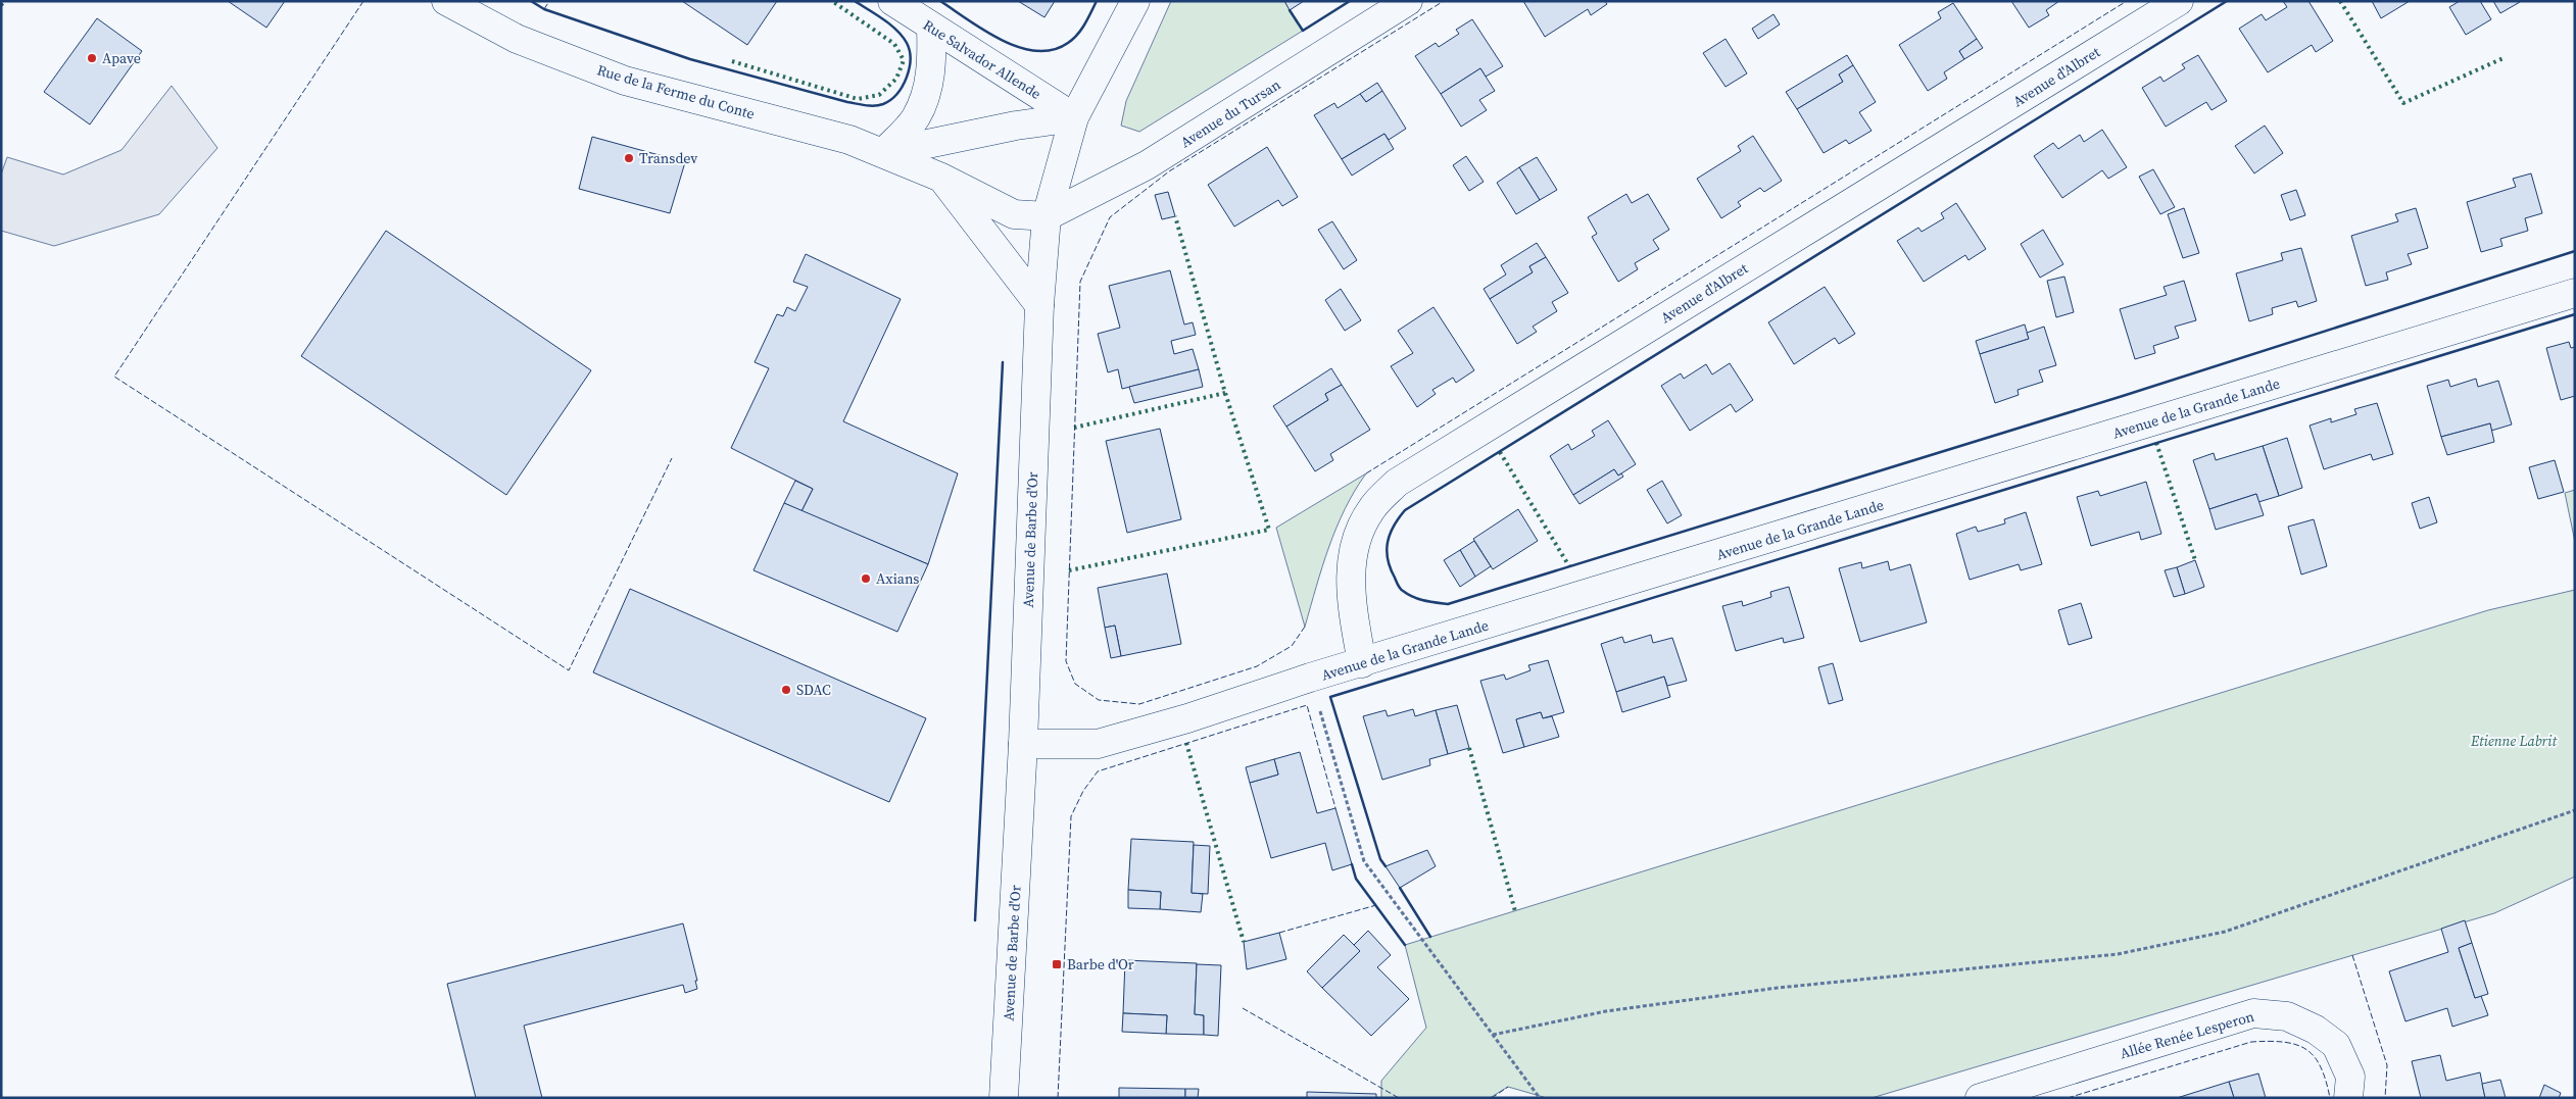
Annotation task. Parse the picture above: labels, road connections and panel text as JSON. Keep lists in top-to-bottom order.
{
  "streets": {
    "street": [
      "Rue Salvador Allende",
      "Avenue d'Albret",
      "Rue de la Ferme du Conte",
      "Avenue du Tursan",
      "Avenue de la Grande Lande",
      "Avenue de Barbe d'Or",
      "Allée Renée Lesperon"
    ]
  },
  "crossings": [
    ["Rue Salvador Allende", "Avenue de Barbe d'Or"],
    ["Avenue d'Albret", "Avenue de la Grande Lande"],
    ["Rue de la Ferme du Conte", "Avenue du Tursan"],
    ["Rue de la Ferme du Conte", "Avenue de Barbe d'Or"],
    ["Avenue du Tursan", "Avenue de Barbe d'Or"],
    ["Avenue de la Grande Lande", "Avenue de Barbe d'Or"]
  ],
  "parks": ["Etienne Labrit"],
  "places": {
    "other": [
      "Apave",
      "Transdev",
      "Axians",
      "SDAC"
    ],
    "transit": ["Barbe d'Or"]
  }
}
